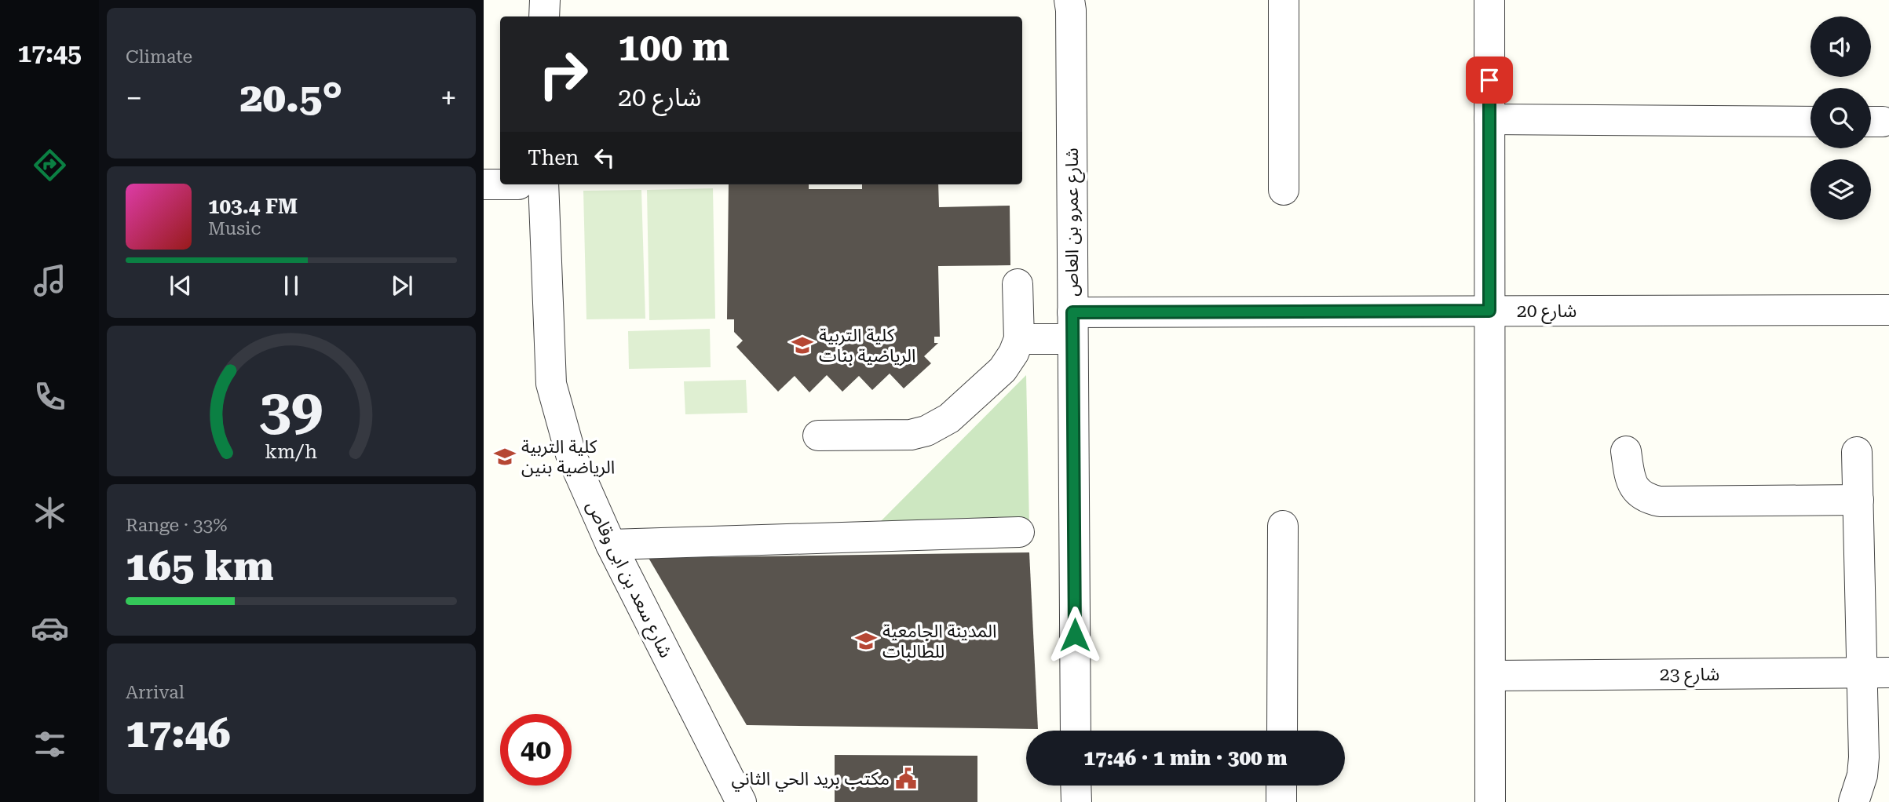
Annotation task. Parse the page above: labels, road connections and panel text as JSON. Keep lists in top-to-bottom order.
{
  "streets": {
    "street": [
      "شارع عمرو بن العاص",
      "شارع 20",
      "شارع سعد بن ابى وقاص",
      "شارع 23"
    ]
  },
  "crossings": [
    ["شارع عمرو بن العاص", "شارع 20"]
  ],
  "places": {
    "school or university": ["كلية التربية الرياضية بنات", "كلية التربية الرياضية بنين", "المدينة الجامعية للطالبات"],
    "public building": ["مكتب بريد الحي الثاني"]
  },
  "page": {
    "tabs": "17:45",
    "tile": [
      "Climate",
      ["Range · 33%", "165 km"],
      ["Arrival", "17:46"]
    ],
    "turn": ["100 m", "شارع 20"],
    "heat": ["−", "20.5°", "+"],
    "then": "Then",
    "song": ["103.4 FM", "Music"],
    "limit": "40",
    "trip": "17:46 · 1 min · 300 m",
    "gauge": ["39", "km/h"]
  }
}
